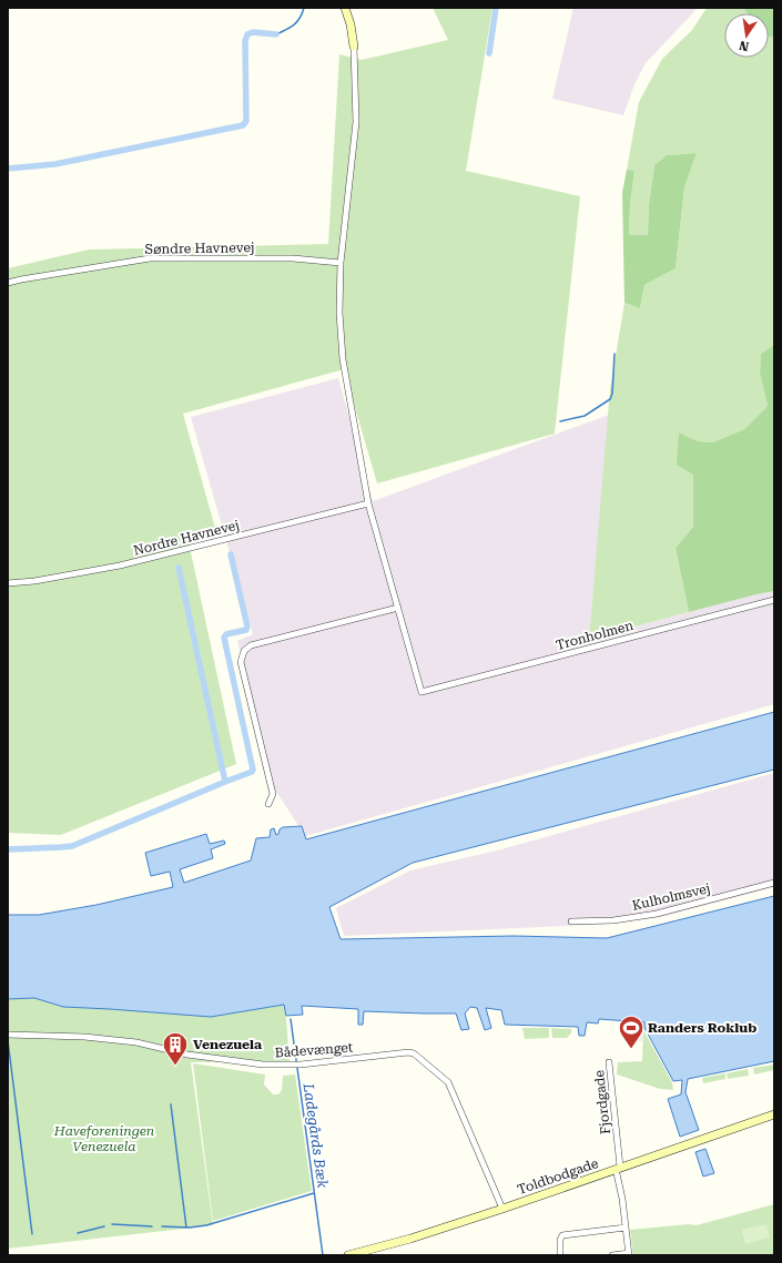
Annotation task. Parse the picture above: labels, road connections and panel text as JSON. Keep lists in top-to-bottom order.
{
  "streets": {
    "street": [
      "Søndre Havnevej",
      "Nordre Havnevej",
      "Tronholmen",
      "Kulholmsvej",
      "Bådevænget",
      "Fjordgade",
      "Toldbodgade"
    ]
  },
  "crossings": [
    ["Bådevænget", "Toldbodgade"],
    ["Fjordgade", "Toldbodgade"]
  ],
  "water": ["Ladegårds Bæk"],
  "parks": ["Haveforeningen Venezuela"],
  "places": {
    "sports": ["Randers Roklub"],
    "building": ["Venezuela"]
  },
  "north": "bottom"
}
